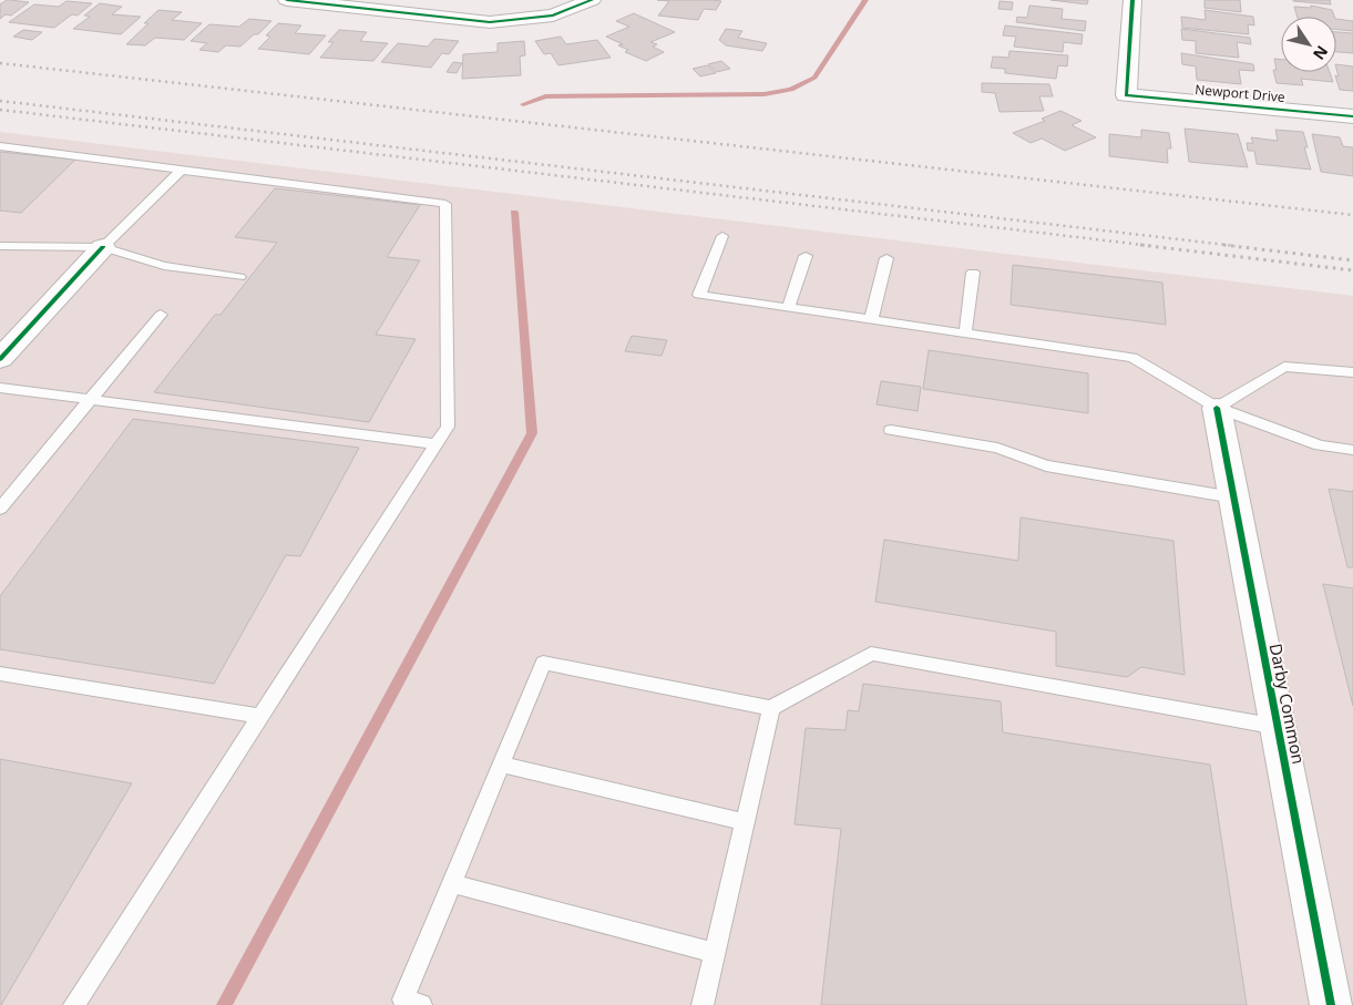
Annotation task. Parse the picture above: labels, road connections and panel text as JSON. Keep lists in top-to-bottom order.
{
  "streets": {
    "street": ["Newport Drive", "Darby Common"]
  },
  "north": "bottom right"
}
